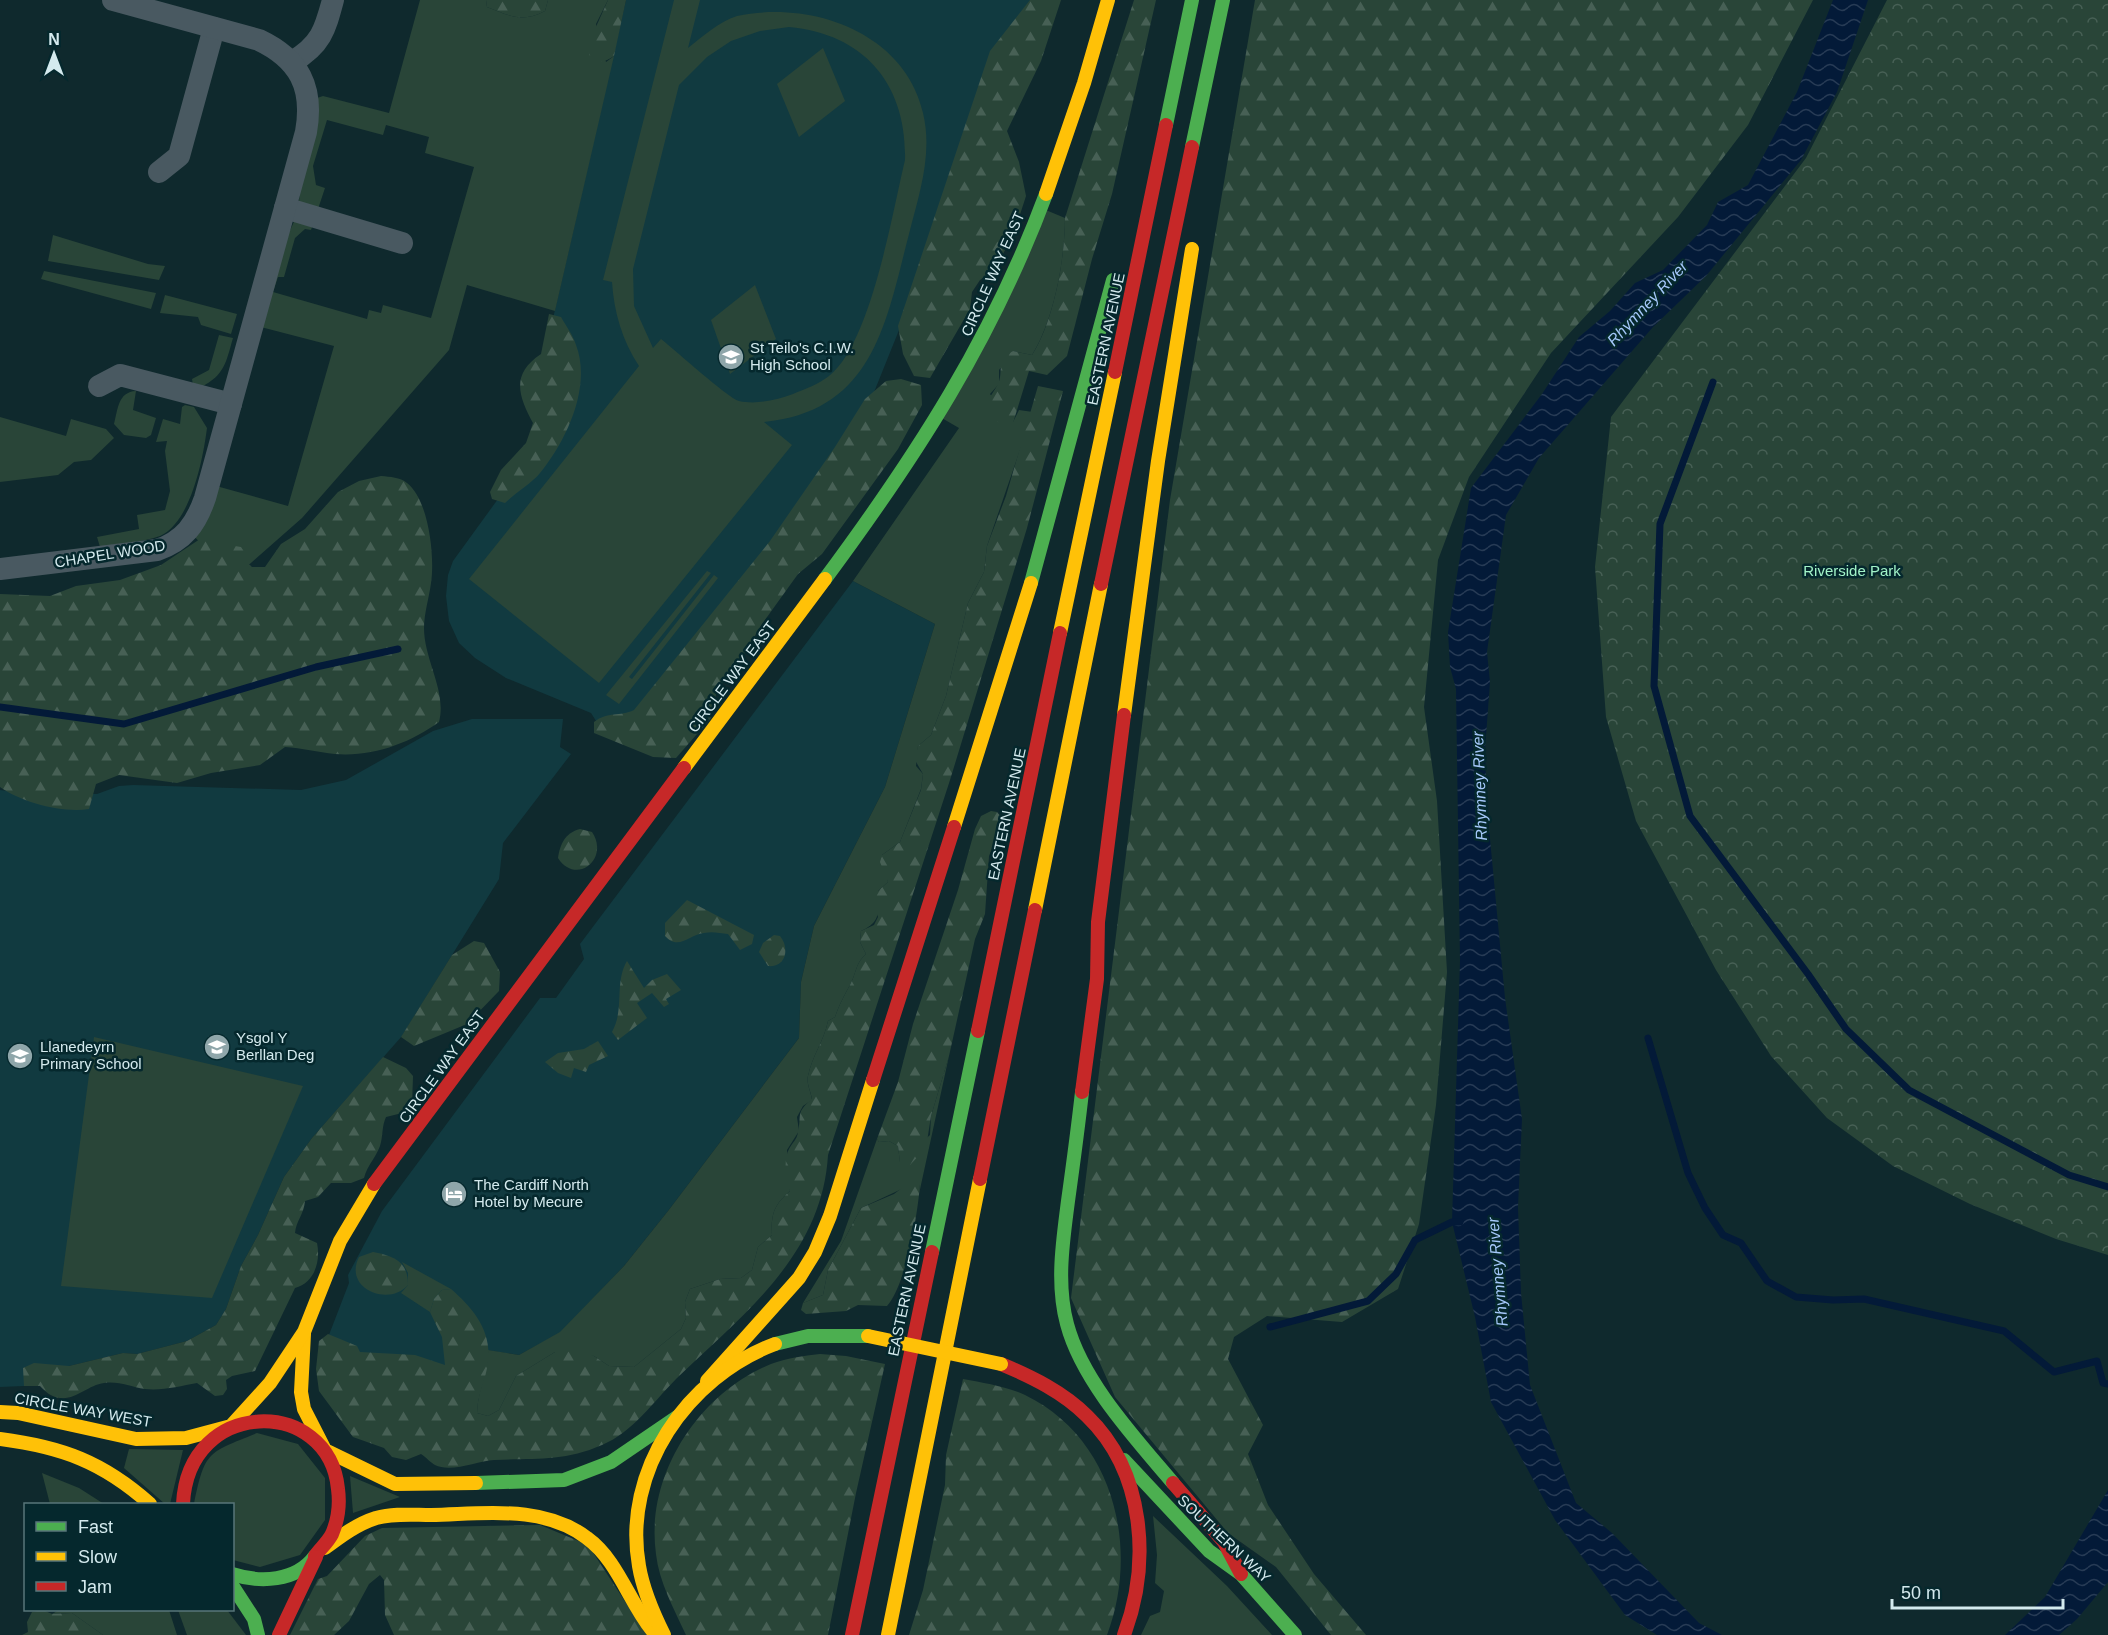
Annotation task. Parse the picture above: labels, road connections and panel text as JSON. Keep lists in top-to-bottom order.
{
  "streets": {
    "main road": [
      "CIRCLE WAY EAST",
      "EASTERN AVENUE",
      "CIRCLE WAY WEST",
      "SOUTHERN WAY"
    ],
    "street": ["CHAPEL WOOD"]
  },
  "crossings": [
    ["CIRCLE WAY EAST", "CIRCLE WAY WEST"]
  ],
  "water": ["Rhymney River"],
  "parks": ["Riverside Park"],
  "places": {
    "school or university": ["St Teilo's C.I.W. High School", "Ysgol Y Berllan Deg", "Llanedeyrn Primary School"],
    "hotel": ["The Cardiff North Hotel by Mecure"]
  },
  "legend": ["Fast", "Slow", "Jam"],
  "scale_bar": "50 m",
  "north": "top"
}
